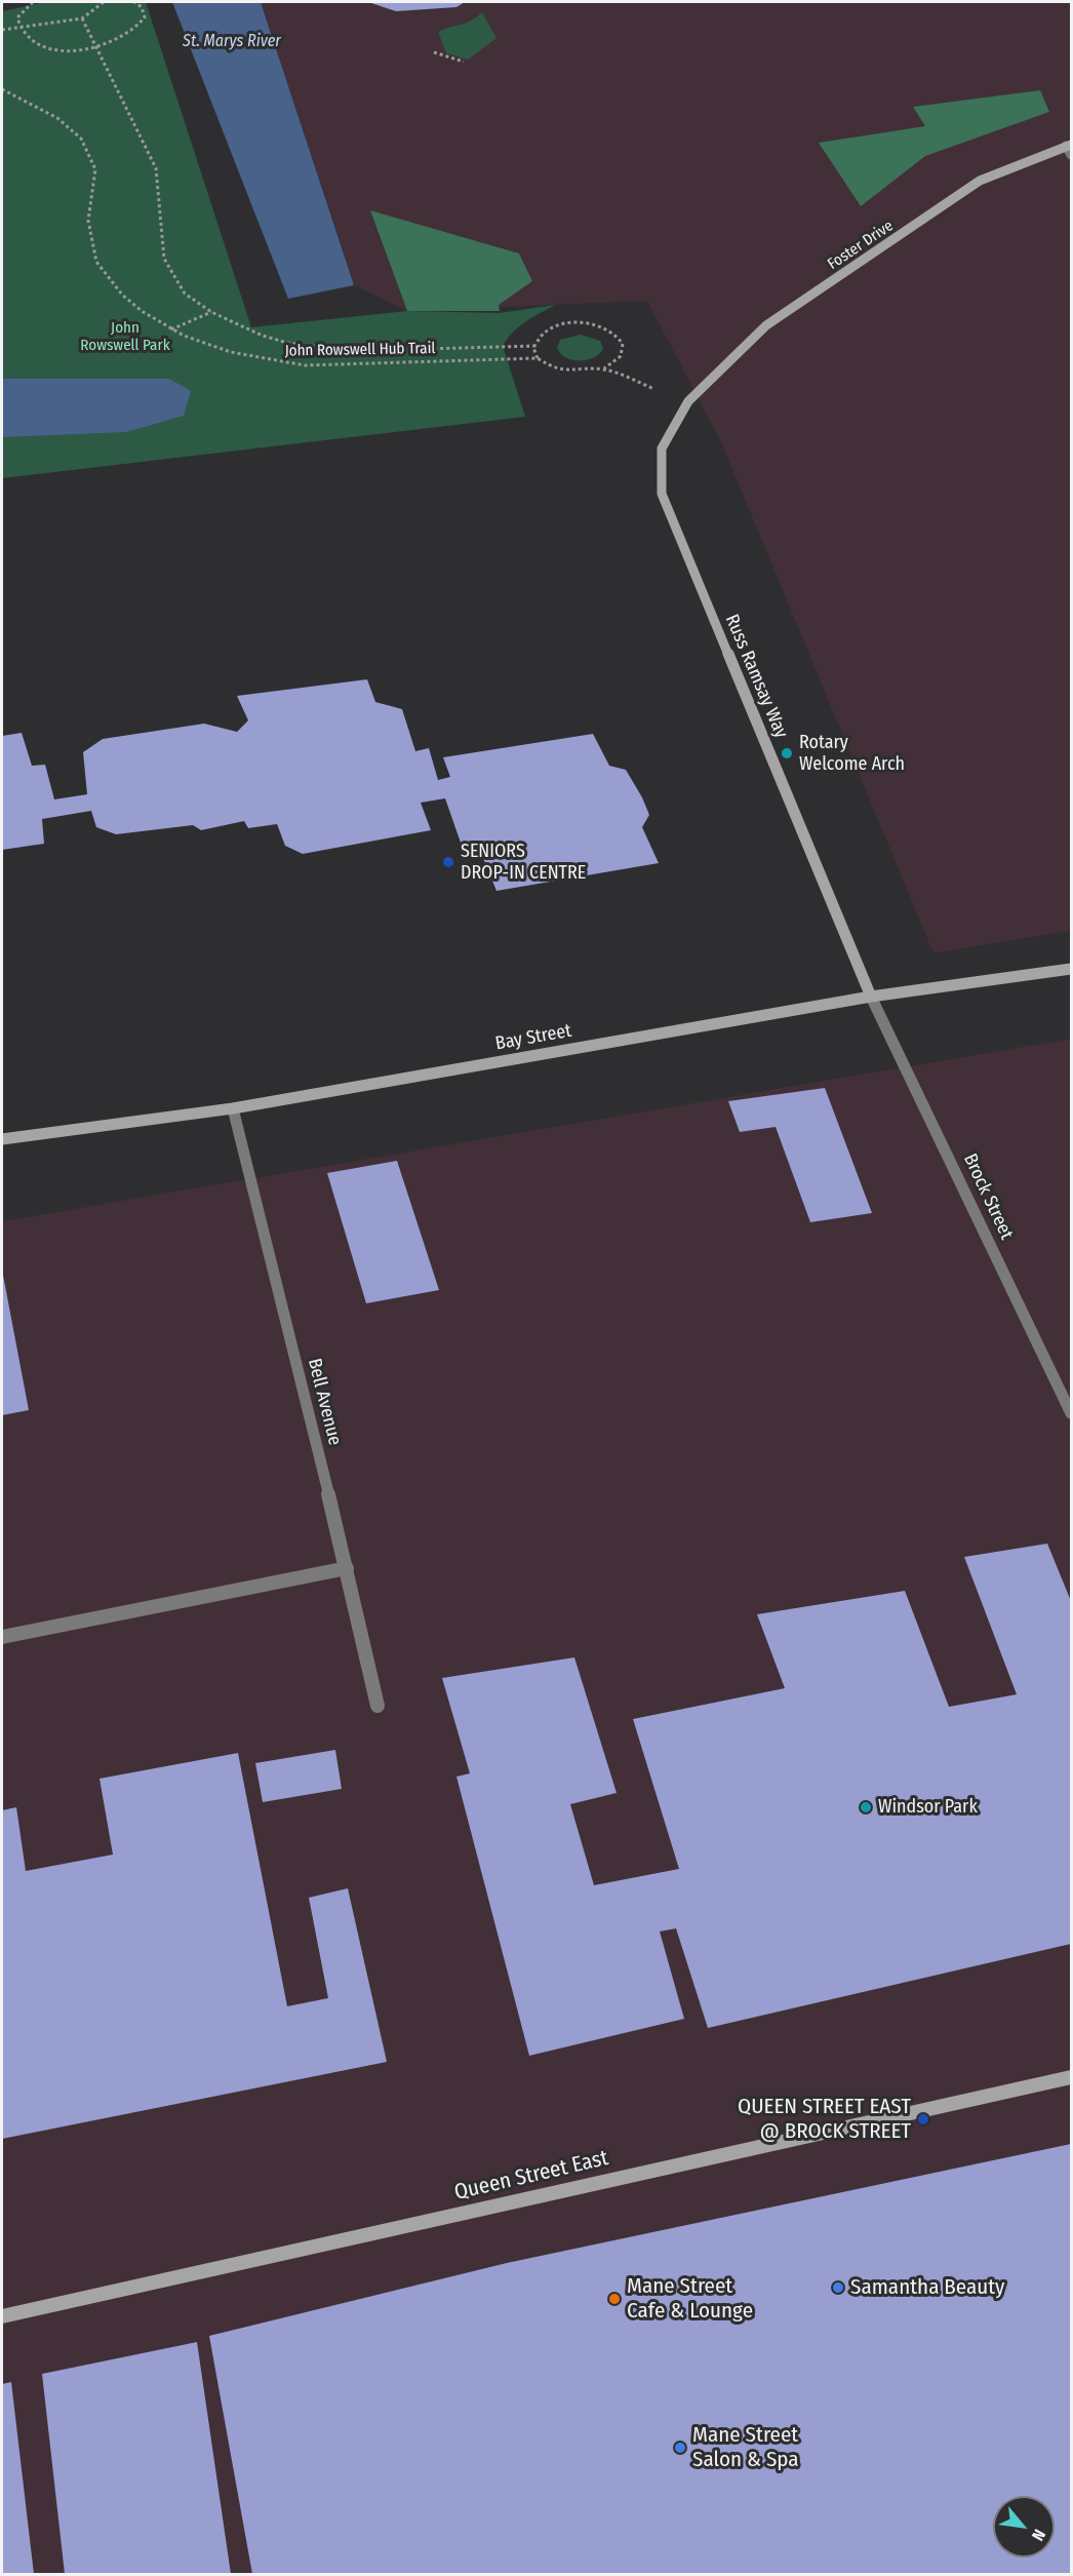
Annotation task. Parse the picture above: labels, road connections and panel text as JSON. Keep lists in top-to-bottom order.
{
  "streets": {
    "street": [
      "Foster Drive",
      "Russ Ramsay Way",
      "Bay Street",
      "Brock Street",
      "Bell Avenue",
      "Queen Street East"
    ],
    "path": ["John Rowswell Hub Trail"]
  },
  "crossings": [
    ["Foster Drive", "John Rowswell Hub Trail"],
    ["Foster Drive", "Russ Ramsay Way"],
    ["John Rowswell Hub Trail", "Russ Ramsay Way"],
    ["Russ Ramsay Way", "Bay Street"],
    ["Russ Ramsay Way", "Brock Street"],
    ["Bay Street", "Brock Street"],
    ["Bay Street", "Bell Avenue"]
  ],
  "water": ["St. Marys River"],
  "parks": ["John Rowswell Park"],
  "places": [
    "Rotary Welcome Arch",
    "SENIORS DROP-IN CENTRE",
    "Windsor Park",
    "QUEEN STREET EAST @ BROCK STREET",
    "Samantha Beauty",
    "Mane Street Cafe & Lounge",
    "Mane Street Salon & Spa"
  ],
  "north": "bottom right"
}
